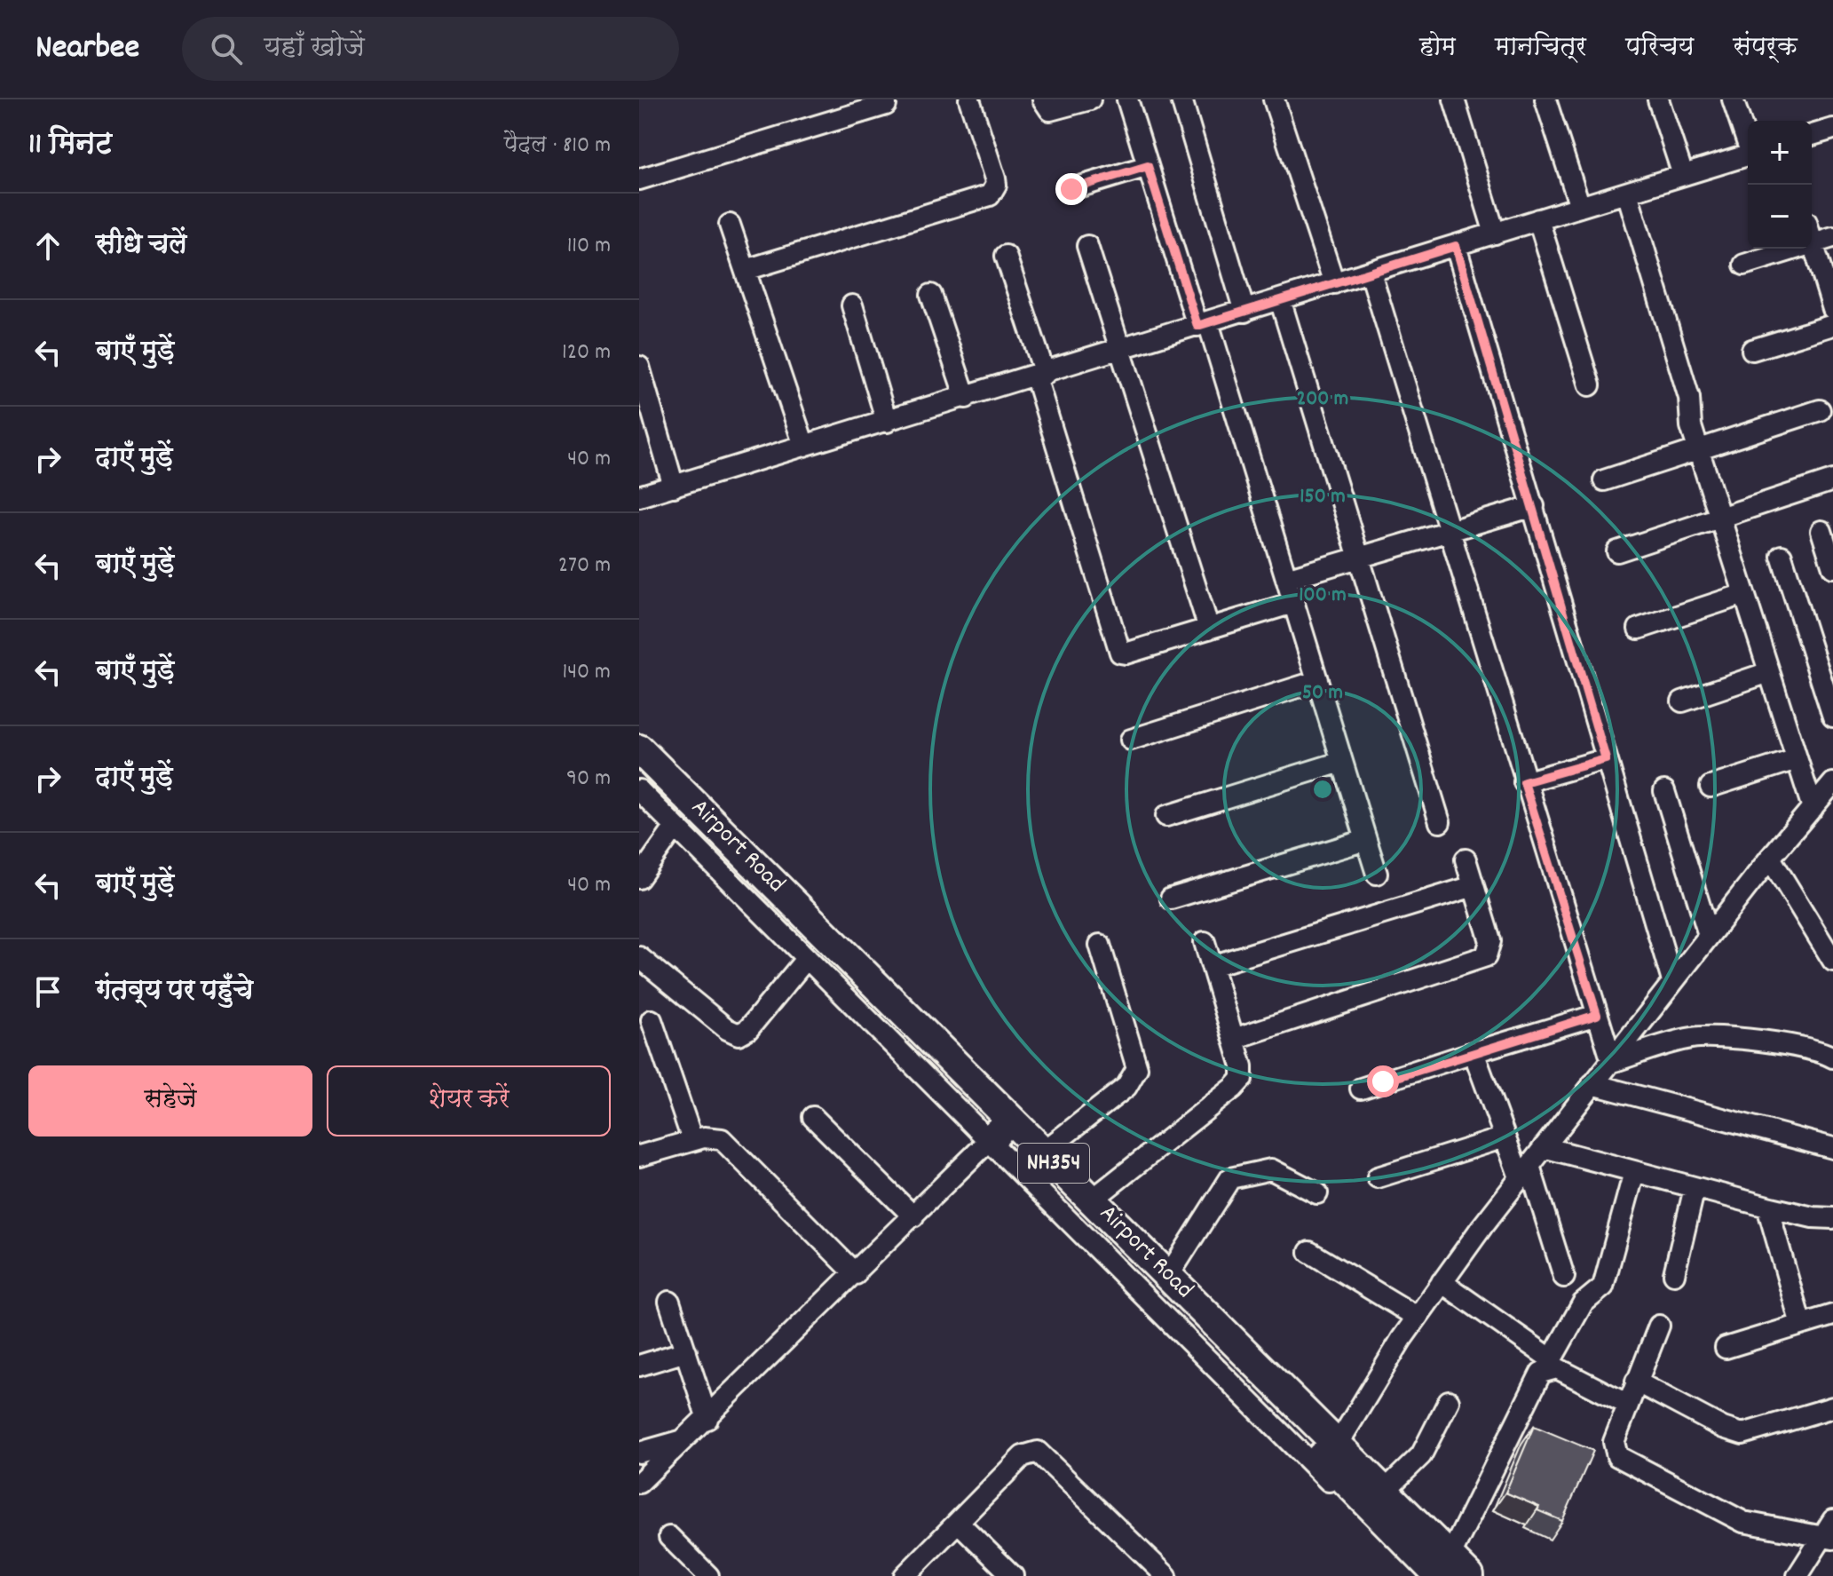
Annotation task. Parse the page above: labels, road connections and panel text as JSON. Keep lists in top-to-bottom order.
{
  "streets": {
    "highway": ["Airport Road", "NH354"]
  },
  "page": {
    "header": "Nearbee",
    "search": "यहाँ खोजें",
    "nav": [
      "होम",
      "मानचित्र",
      "परिचय",
      "संपर्क"
    ],
    "heading": ["11 मिनट", "पैदल · 810 m"],
    "map_buttons": ["+", "−"],
    "list": [
      ["सीधे चलें", "110 m"],
      ["बाएँ मुड़ें", "120 m"],
      ["दाएँ मुड़ें", "40 m"],
      ["बाएँ मुड़ें", "270 m"],
      ["बाएँ मुड़ें", "140 m"],
      ["दाएँ मुड़ें", "90 m"],
      ["बाएँ मुड़ें", "40 m"],
      "गंतव्य पर पहुँचे"
    ],
    "buttons": ["सहेजें", "शेयर करें"]
  },
  "rings": [
    "200 m",
    "150 m",
    "100 m",
    "50 m"
  ]
}
